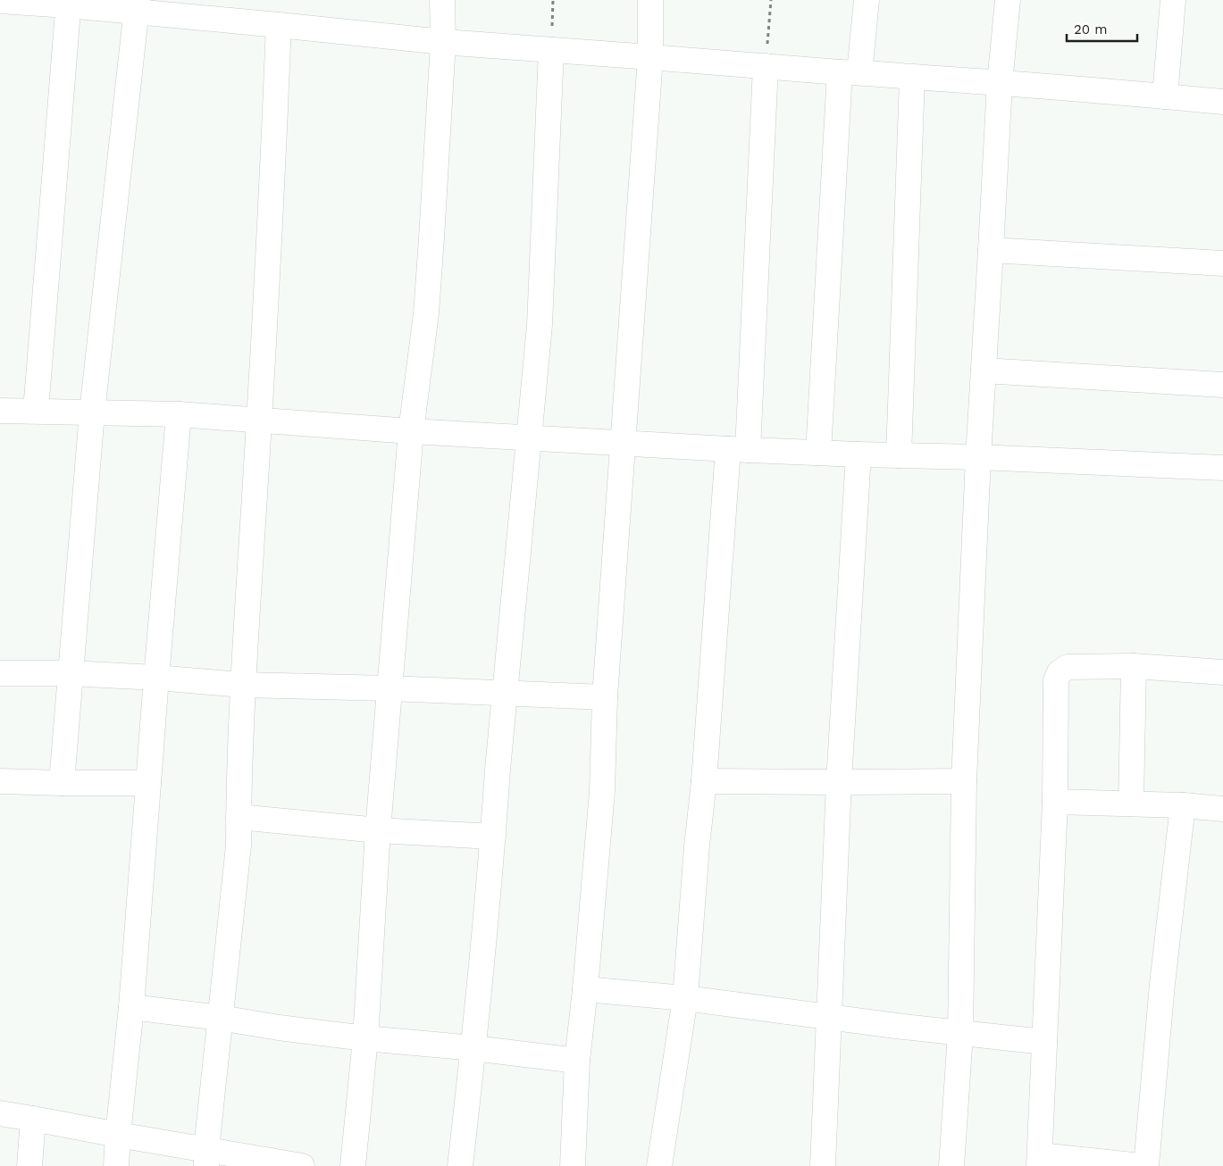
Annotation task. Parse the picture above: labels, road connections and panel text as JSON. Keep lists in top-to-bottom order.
{
  "scale_bar": "20 m"
}
